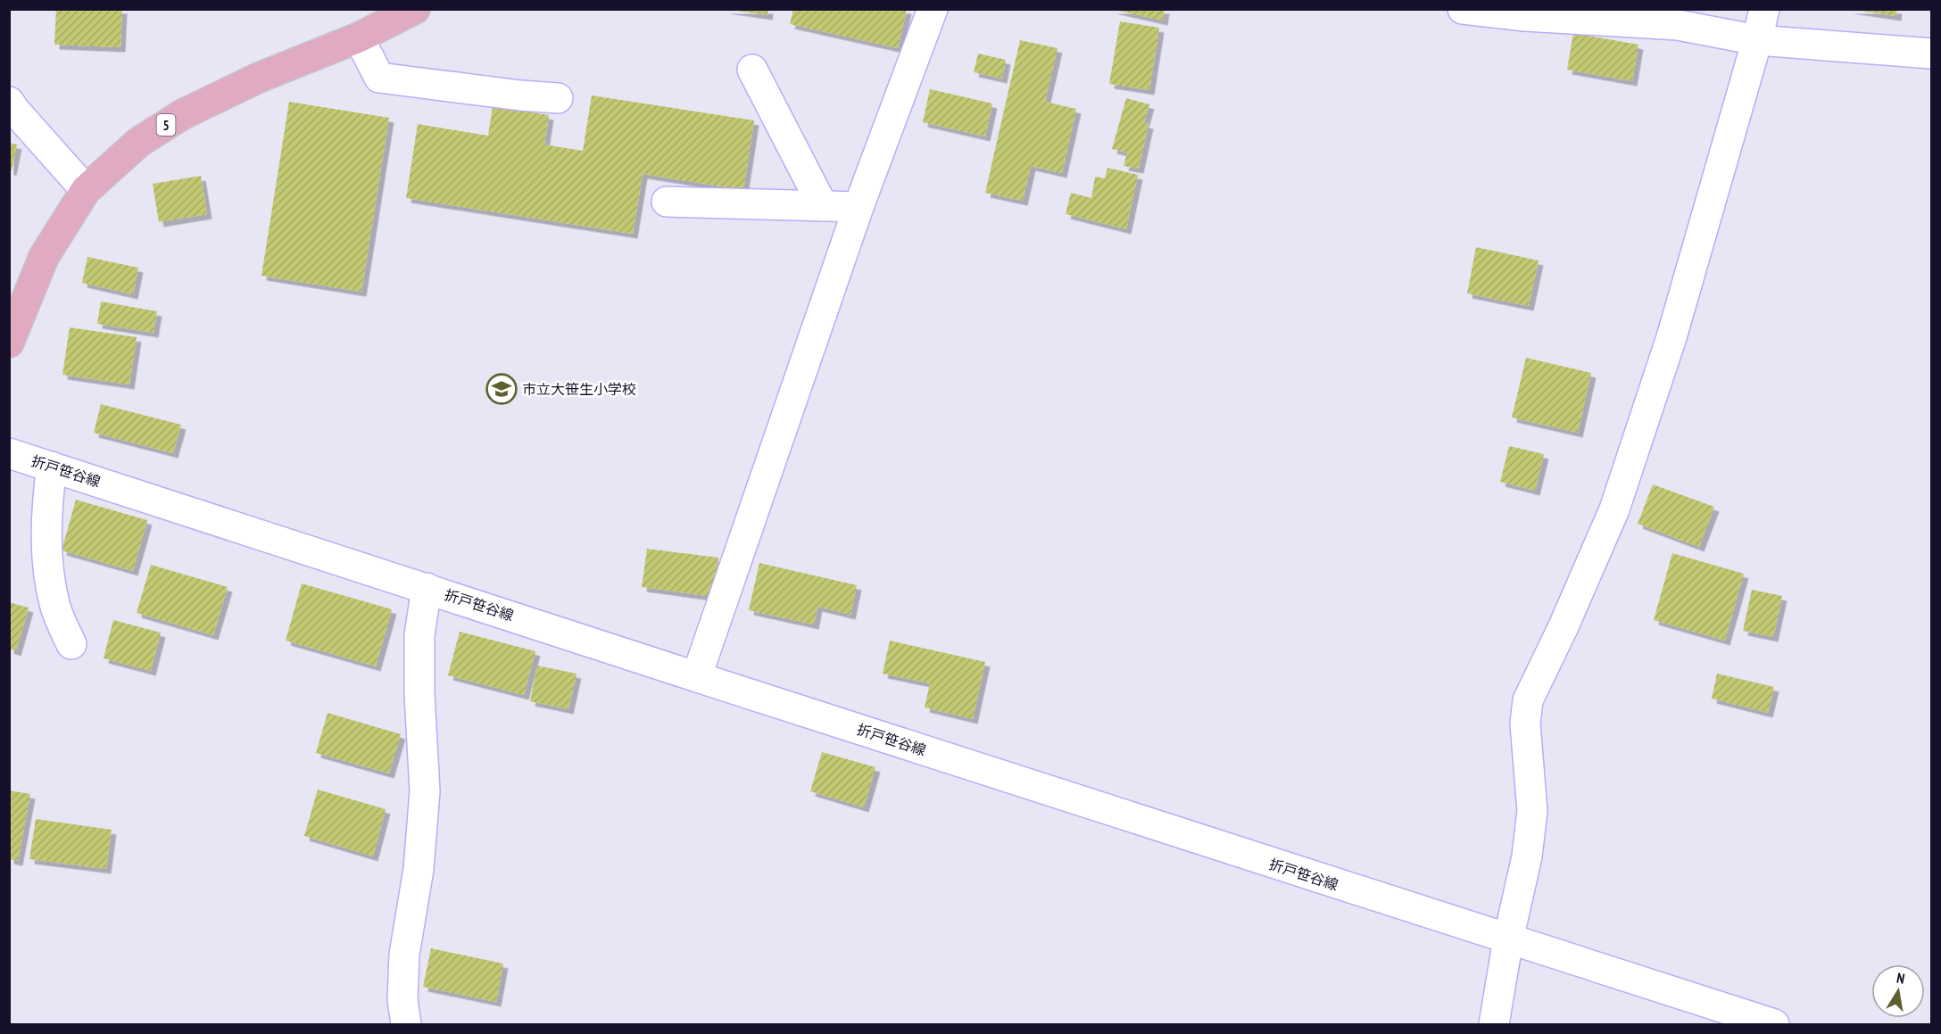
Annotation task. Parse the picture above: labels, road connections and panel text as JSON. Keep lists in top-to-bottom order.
{
  "streets": {
    "main road": ["5"],
    "street": ["折戸笹谷線"]
  },
  "places": {
    "school or university": ["市立大笹生小学校"]
  },
  "north": "top"
}
